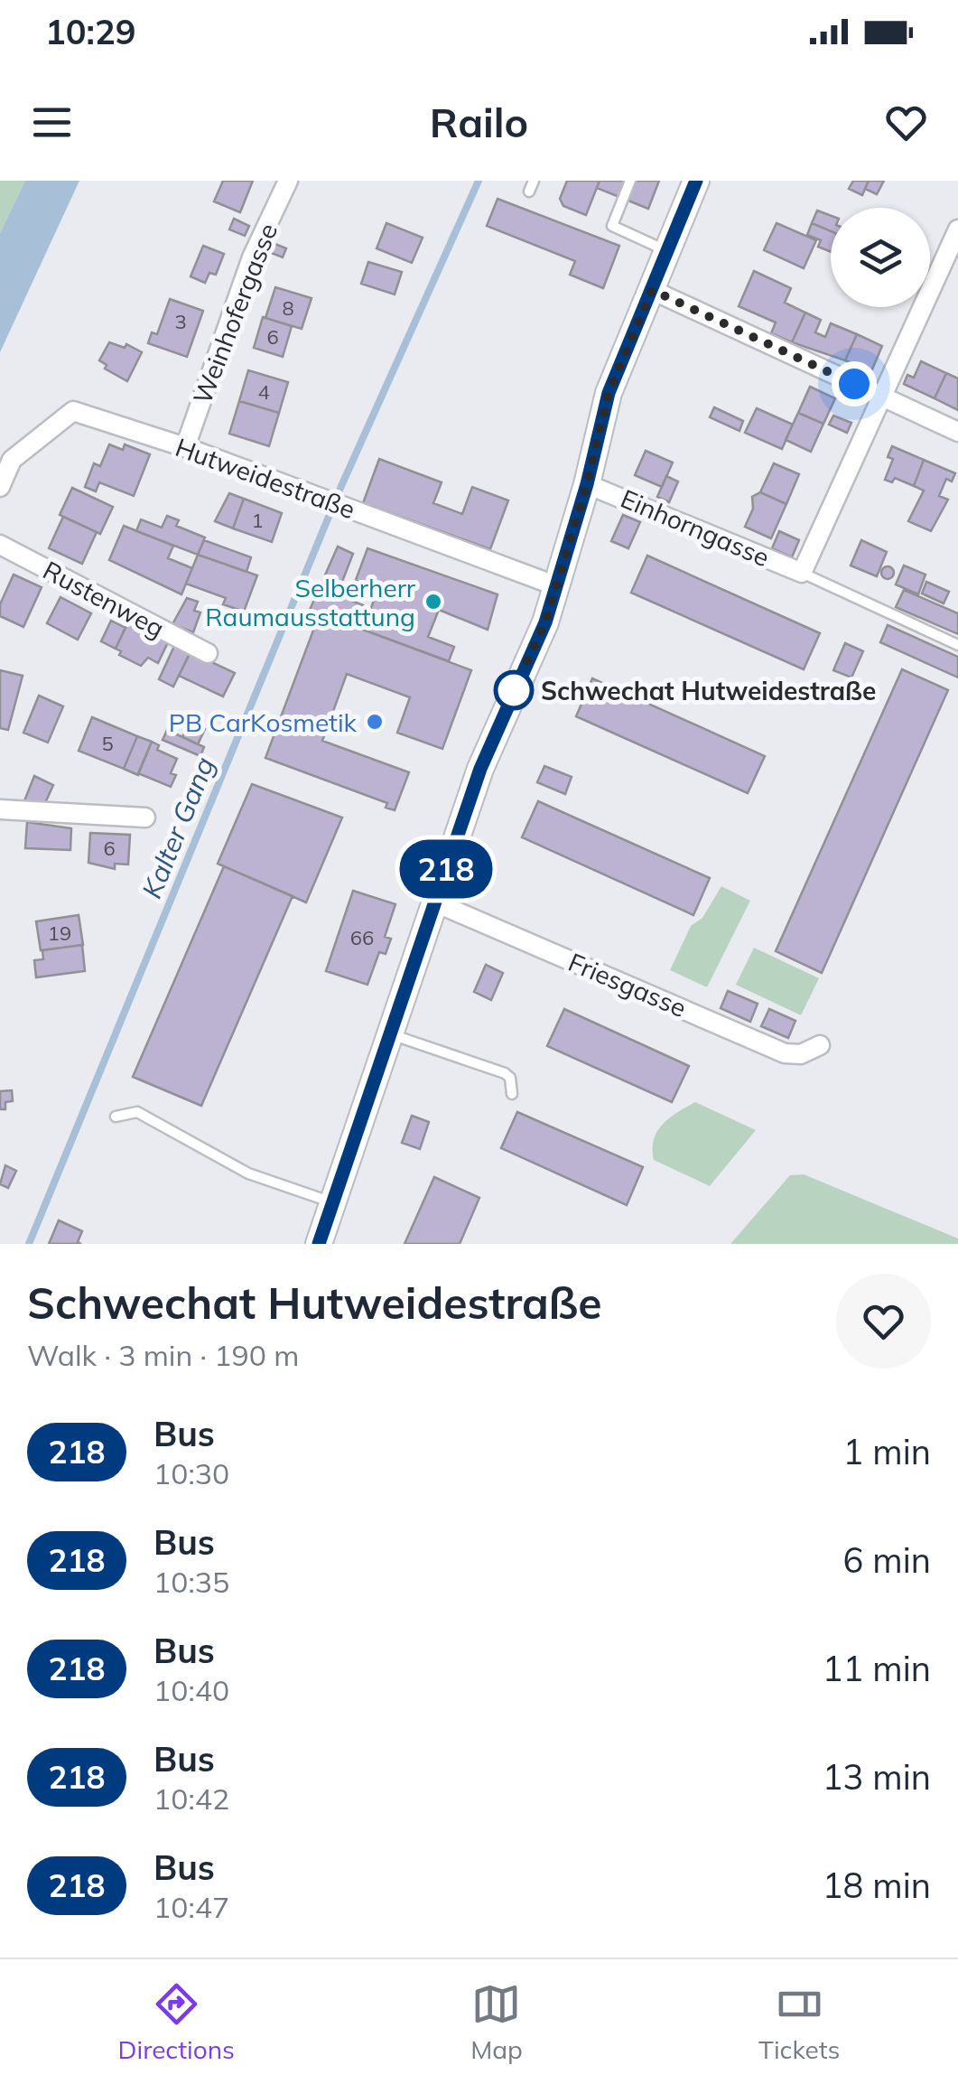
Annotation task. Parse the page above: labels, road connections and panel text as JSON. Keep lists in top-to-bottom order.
{
  "streets": {
    "street": [
      "Weinhofergasse",
      "Hutweidestraße",
      "Einhorngasse",
      "Rustenweg",
      "Friesgasse"
    ]
  },
  "crossings": [
    ["Weinhofergasse", "Hutweidestraße"]
  ],
  "water": ["Kalter Gang"],
  "places": ["Selberherr Raumausstattung", "Schwechat Hutweidestraße", "PB CarKosmetik"],
  "lines": ["bus line 218"],
  "house_numbers": [
    "8",
    "3",
    "6",
    "4",
    "1",
    "5",
    "6",
    "19",
    "66"
  ],
  "page": {
    "status": "10:29",
    "header": "Railo",
    "on_map": "218",
    "heading": ["Schwechat Hutweidestraße", "Walk · 3 min · 190 m"],
    "list": [
      {
        "mark": "218",
        "name": "Bus",
        "note": "10:30",
        "value": "1 min"
      },
      {
        "mark": "218",
        "name": "Bus",
        "note": "10:35",
        "value": "6 min"
      },
      {
        "mark": "218",
        "name": "Bus",
        "note": "10:40",
        "value": "11 min"
      },
      {
        "mark": "218",
        "name": "Bus",
        "note": "10:42",
        "value": "13 min"
      },
      {
        "mark": "218",
        "name": "Bus",
        "note": "10:47",
        "value": "18 min"
      }
    ],
    "tabs": ["Directions", "Map", "Tickets"]
  }
}
